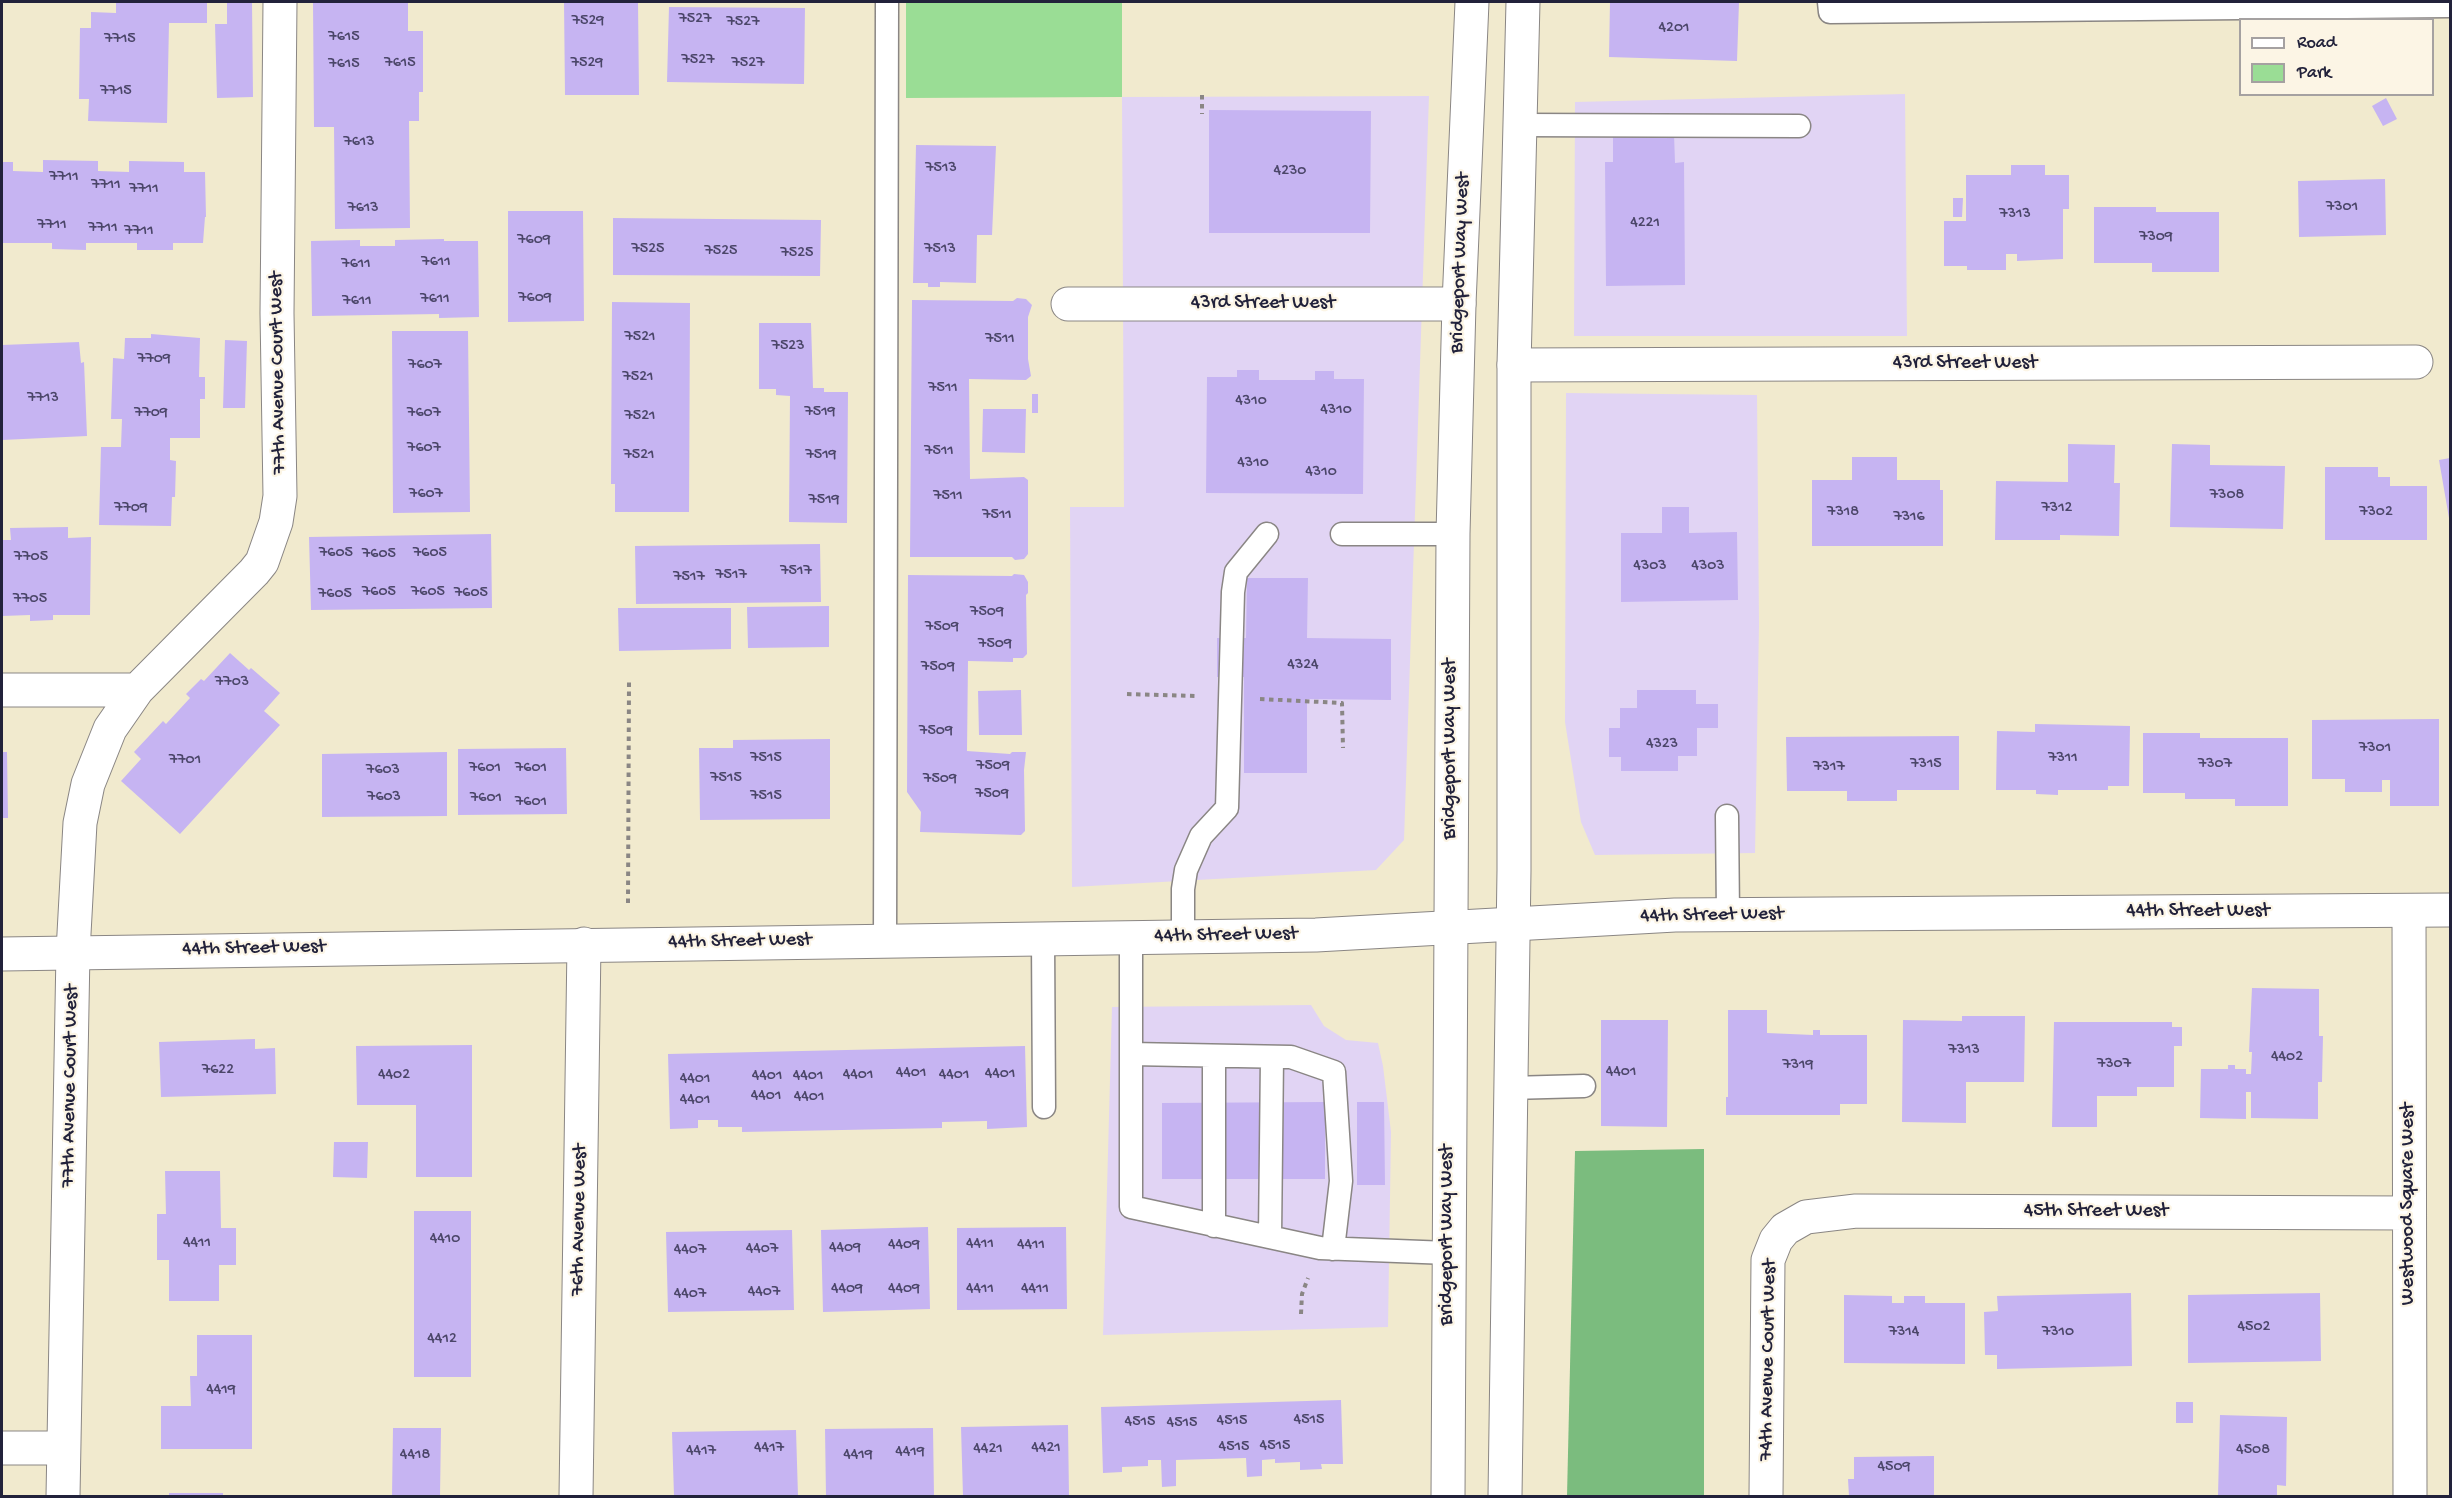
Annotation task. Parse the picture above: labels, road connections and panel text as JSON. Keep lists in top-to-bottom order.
{
  "streets": {
    "street": [
      "Bridgeport Way West",
      "43rd Street West",
      "77th Avenue Court West",
      "44th Street West",
      "Westwood Square West",
      "45th Street West",
      "76th Avenue West",
      "74th Avenue Court West"
    ]
  },
  "crossings": [
    ["Bridgeport Way West", "43rd Street West"],
    ["Bridgeport Way West", "44th Street West"],
    ["77th Avenue Court West", "44th Street West"],
    ["44th Street West", "Westwood Square West"],
    ["44th Street West", "76th Avenue West"],
    ["Westwood Square West", "45th Street West"],
    ["45th Street West", "74th Avenue Court West"]
  ],
  "house_numbers": [
    "7527",
    "7529",
    "7527",
    "4201",
    "7615",
    "7715",
    "7527",
    "7615",
    "7529",
    "7527",
    "7615",
    "7715",
    "7613",
    "7513",
    "4230",
    "7711",
    "7711",
    "7711",
    "7301",
    "7613",
    "7313",
    "4221",
    "7711",
    "7711",
    "7711",
    "7309",
    "7609",
    "7525",
    "7513",
    "7525",
    "7525",
    "7611",
    "7611",
    "7609",
    "7611",
    "7611",
    "7521",
    "7511",
    "7523",
    "7709",
    "7607",
    "7521",
    "7511",
    "7713",
    "4310",
    "4310",
    "7519",
    "7709",
    "7607",
    "7521",
    "7607",
    "7511",
    "7521",
    "7519",
    "4310",
    "4310",
    "7607",
    "7308",
    "7511",
    "7519",
    "7709",
    "7312",
    "7318",
    "7302",
    "7511",
    "7316",
    "7605",
    "7605",
    "7605",
    "7705",
    "4303",
    "4303",
    "7517",
    "7517",
    "7517",
    "7605",
    "7605",
    "7605",
    "7605",
    "7705",
    "7509",
    "7509",
    "7509",
    "4324",
    "7509",
    "7703",
    "7509",
    "4323",
    "7301",
    "7515",
    "7311",
    "7701",
    "7315",
    "7307",
    "7509",
    "7317",
    "7601",
    "7601",
    "7603",
    "7515",
    "7509",
    "7509",
    "7515",
    "7603",
    "7601",
    "7601",
    "7313",
    "4402",
    "7307",
    "7319",
    "7622",
    "4401",
    "4401",
    "4401",
    "4402",
    "4401",
    "4401",
    "4401",
    "4401",
    "4401",
    "4401",
    "4401",
    "4401",
    "4410",
    "4411",
    "4411",
    "4409",
    "4411",
    "4409",
    "4407",
    "4407",
    "4409",
    "4409",
    "4411",
    "4411",
    "4407",
    "4407",
    "4502",
    "7314",
    "7310",
    "4412",
    "4419",
    "4515",
    "4515",
    "4515",
    "4515",
    "4515",
    "4515",
    "4417",
    "4421",
    "4421",
    "4508",
    "4417",
    "4419",
    "4418",
    "4419",
    "4509"
  ],
  "legend": ["Road", "Park"]
}
